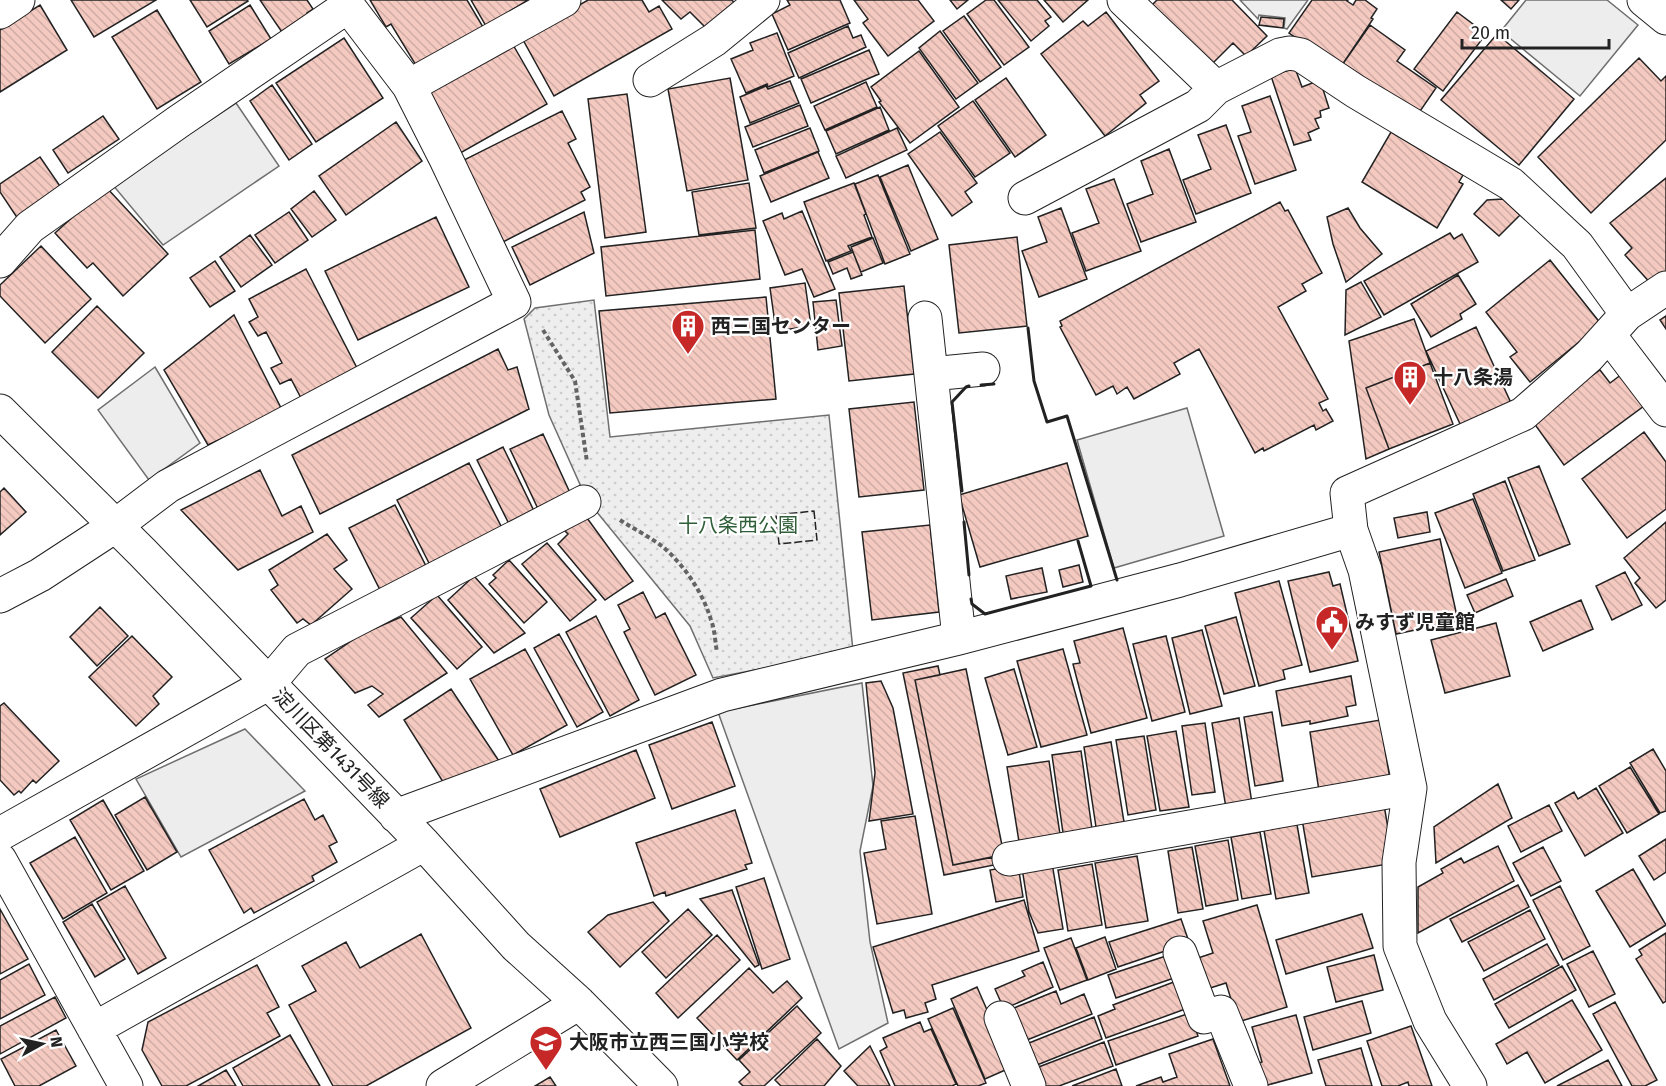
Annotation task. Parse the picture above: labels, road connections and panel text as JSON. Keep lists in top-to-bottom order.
{
  "streets": {
    "street": ["淀川区第1431号線"]
  },
  "parks": ["十八条西公園"],
  "places": {
    "building": ["西三国センター", "十八条湯"],
    "public building": ["みすず児童館"],
    "school or university": ["大阪市立西三国小学校"]
  },
  "scale_bar": "20 m",
  "north": "right"
}
